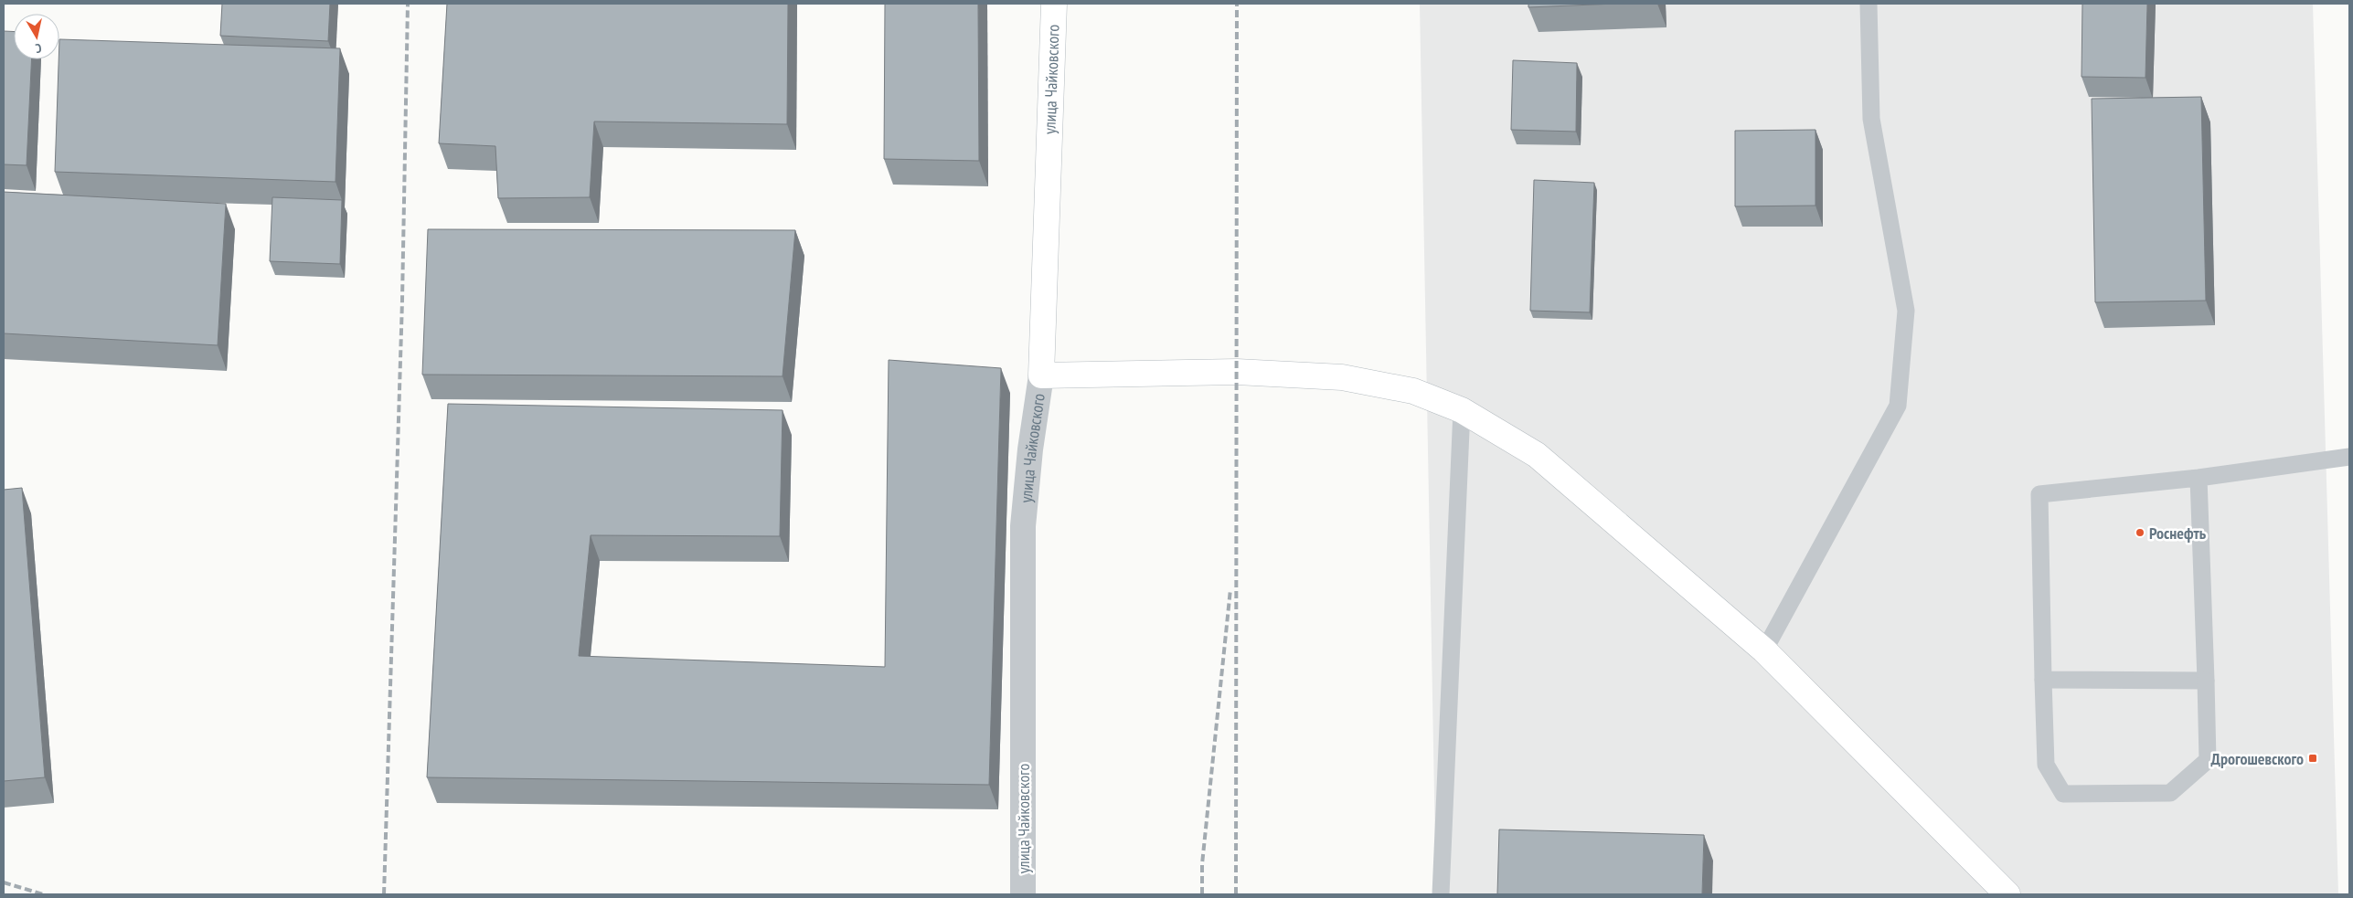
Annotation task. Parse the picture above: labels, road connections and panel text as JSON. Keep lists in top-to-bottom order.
{
  "streets": {
    "street": ["улица Чайковского"]
  },
  "places": {
    "other": ["Роснефть"],
    "transit": ["Дрогошевского"]
  },
  "north": "bottom"
}
